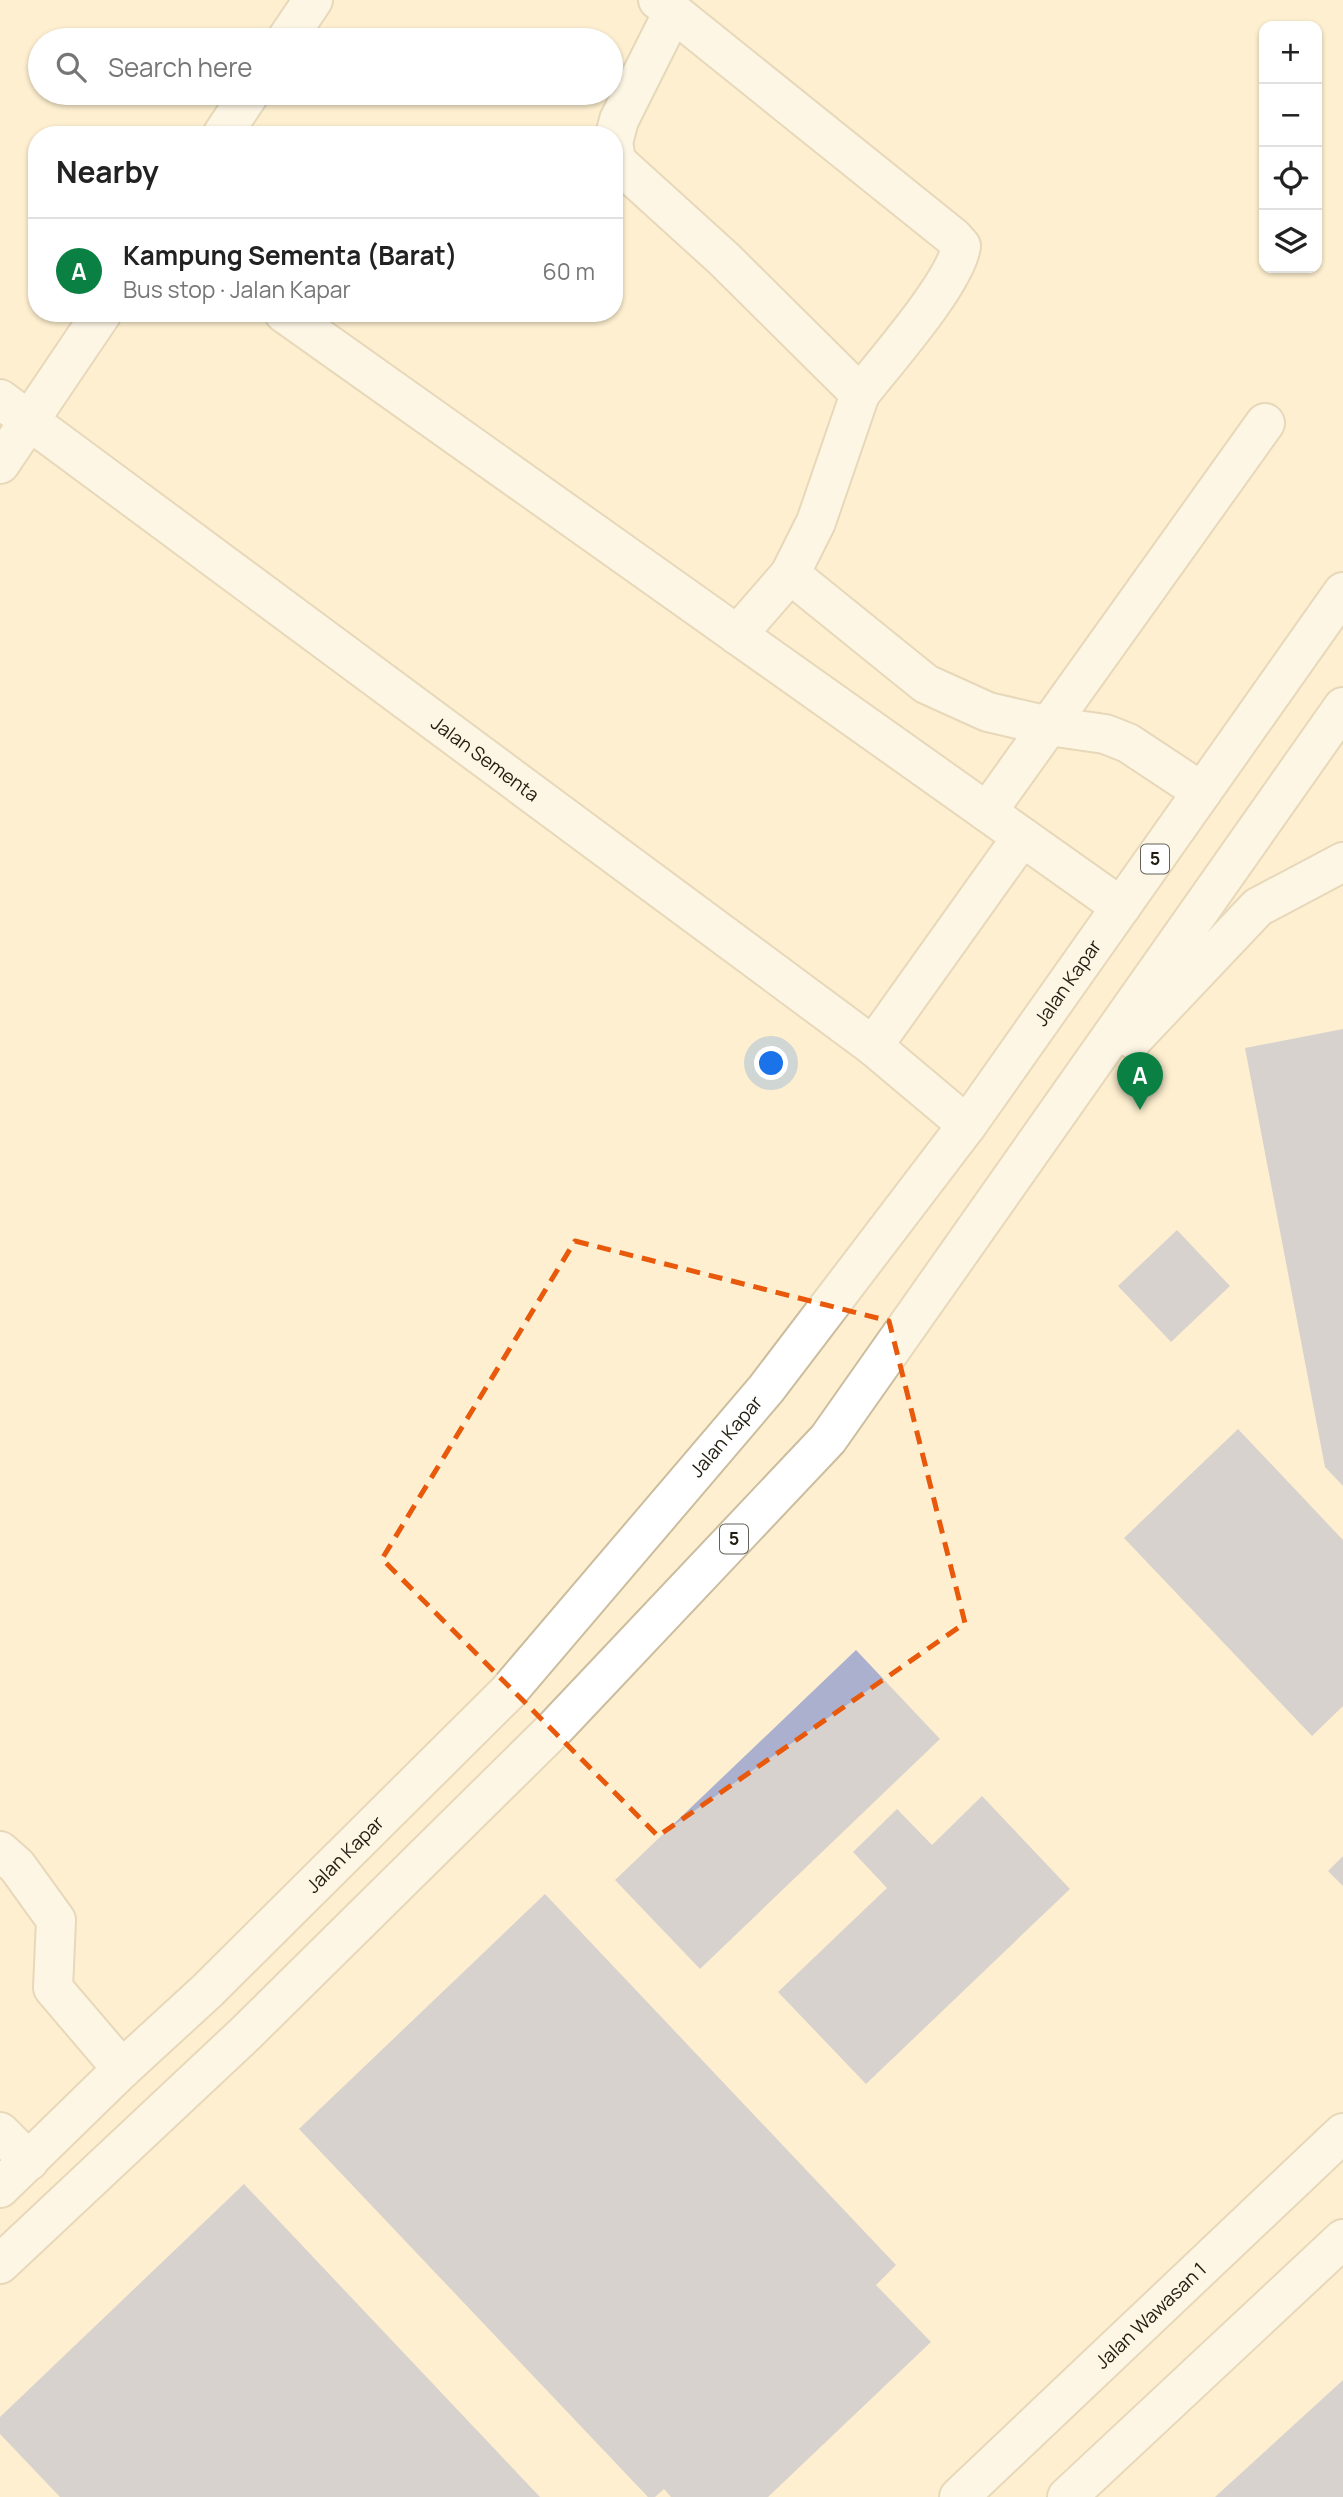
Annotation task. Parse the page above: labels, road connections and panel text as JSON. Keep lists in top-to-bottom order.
{
  "streets": {
    "main road": [
      "Jalan Sementa",
      "5",
      "Jalan Kapar",
      "Jalan Wawasan 1"
    ]
  },
  "crossings": [
    ["Jalan Sementa", "Jalan Kapar"]
  ],
  "page": {
    "map_buttons": ["+", "−"],
    "search": "Search here",
    "heading": "Nearby",
    "list": [
      {
        "mark": "A",
        "name": "Kampung Sementa (Barat)",
        "note": "Bus stop · Jalan Kapar",
        "value": "60 m"
      }
    ],
    "pins": "A"
  }
}
